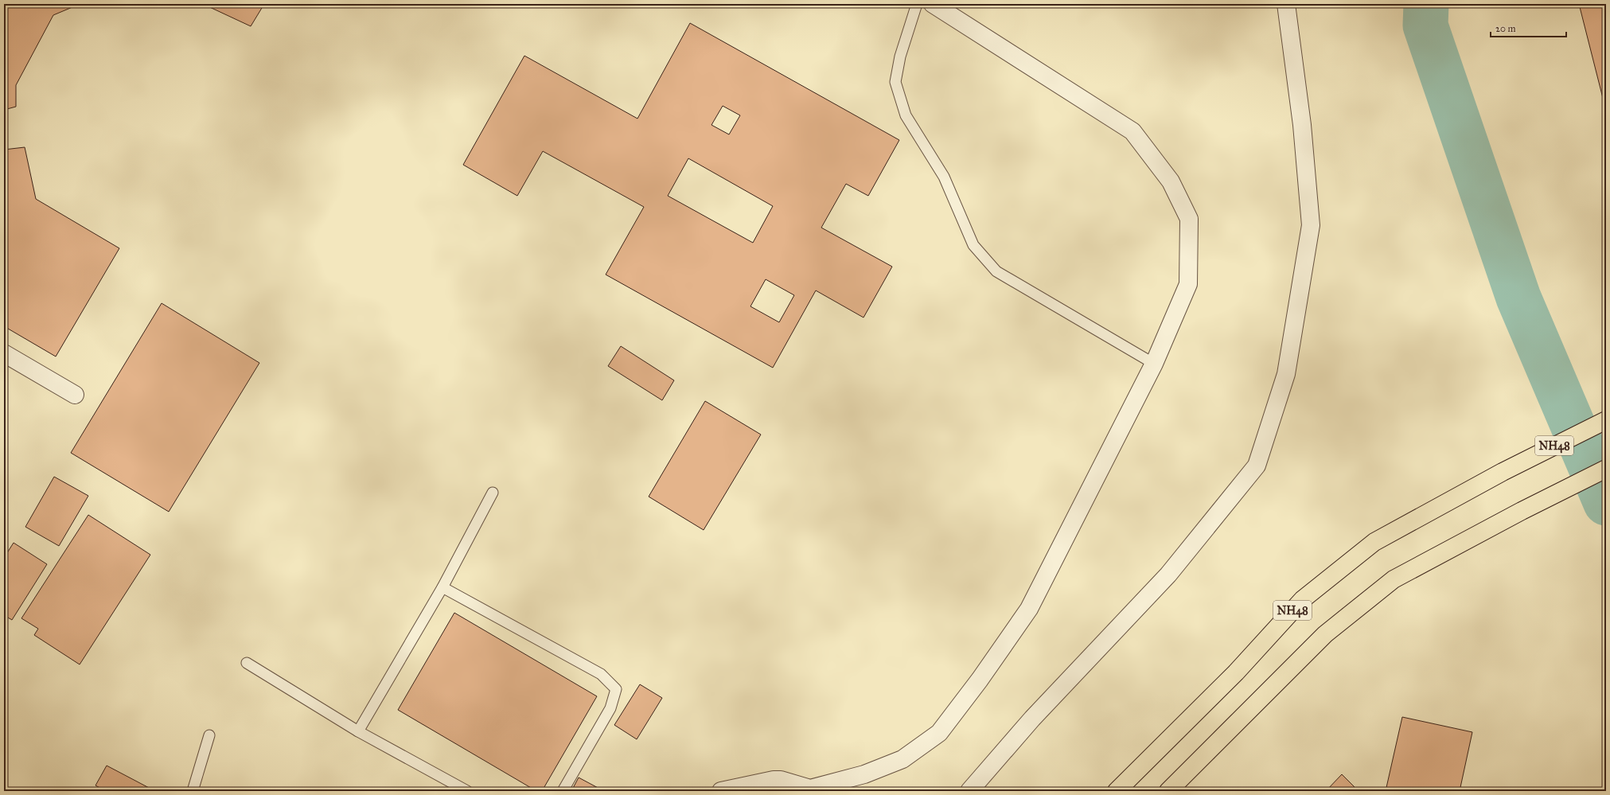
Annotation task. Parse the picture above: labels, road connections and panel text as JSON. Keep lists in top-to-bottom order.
{
  "streets": {
    "highway": ["NH48"]
  },
  "scale_bar": "20 m"
}
